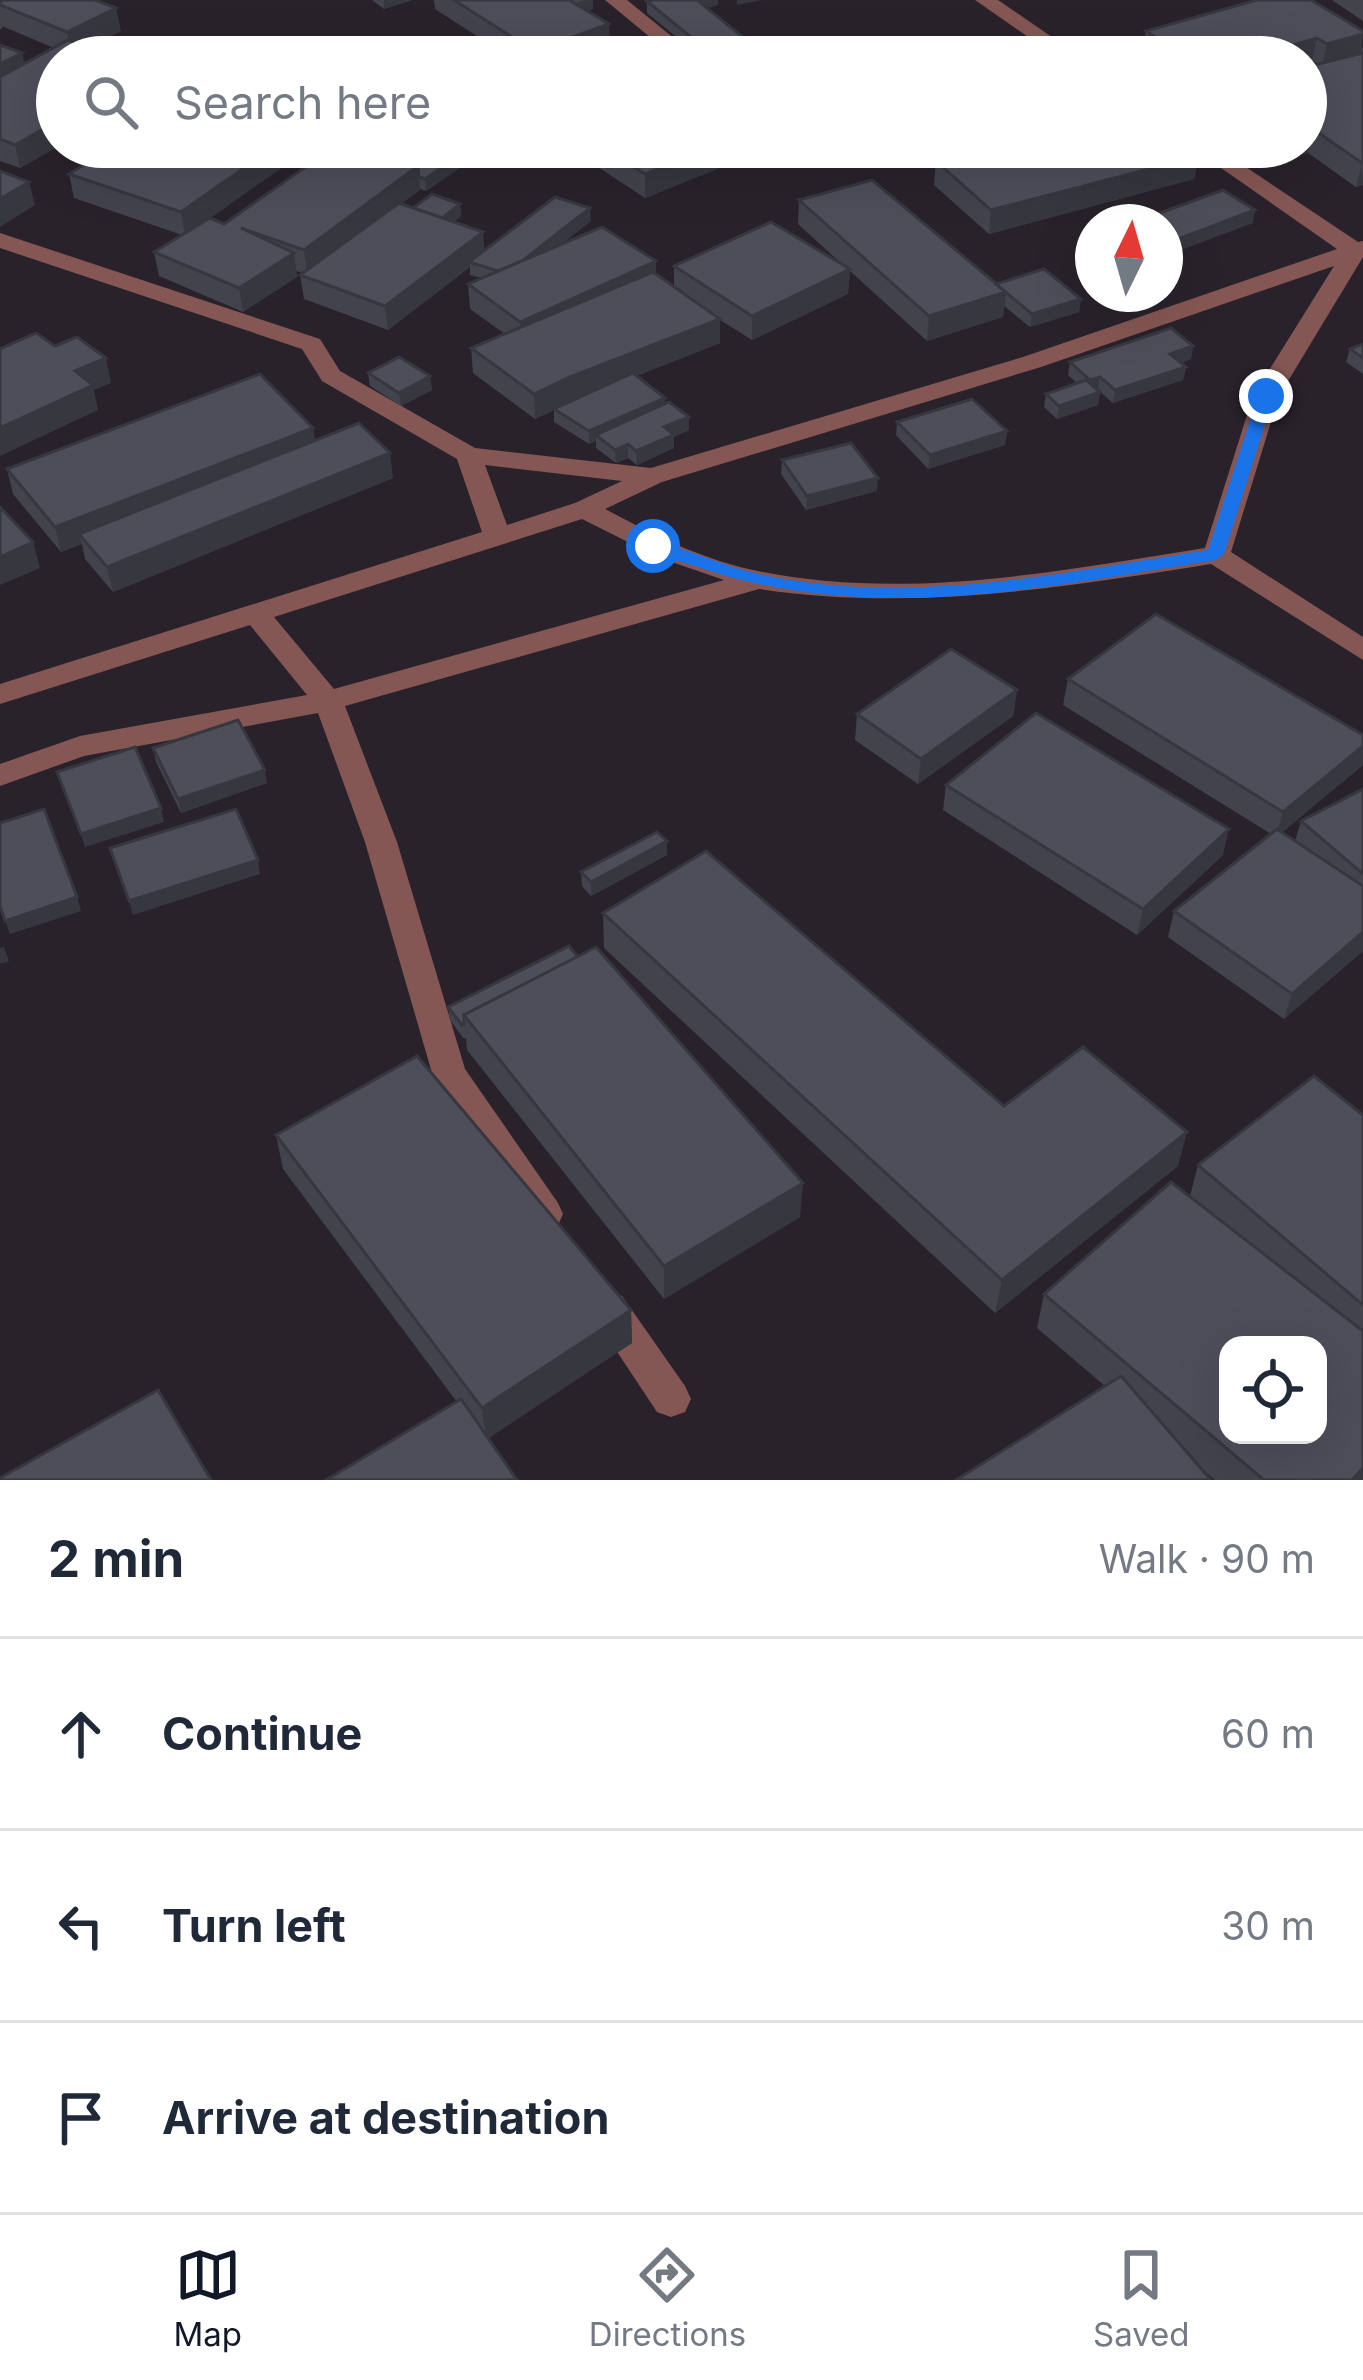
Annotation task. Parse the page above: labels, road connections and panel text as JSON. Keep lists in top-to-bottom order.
{
  "north": "top",
  "page": {
    "search": "Search here",
    "heading": ["2 min", "Walk · 90 m"],
    "list": [
      ["Continue", "60 m"],
      ["Turn left", "30 m"],
      "Arrive at destination"
    ],
    "nav": ["Map", "Directions", "Saved"]
  }
}
